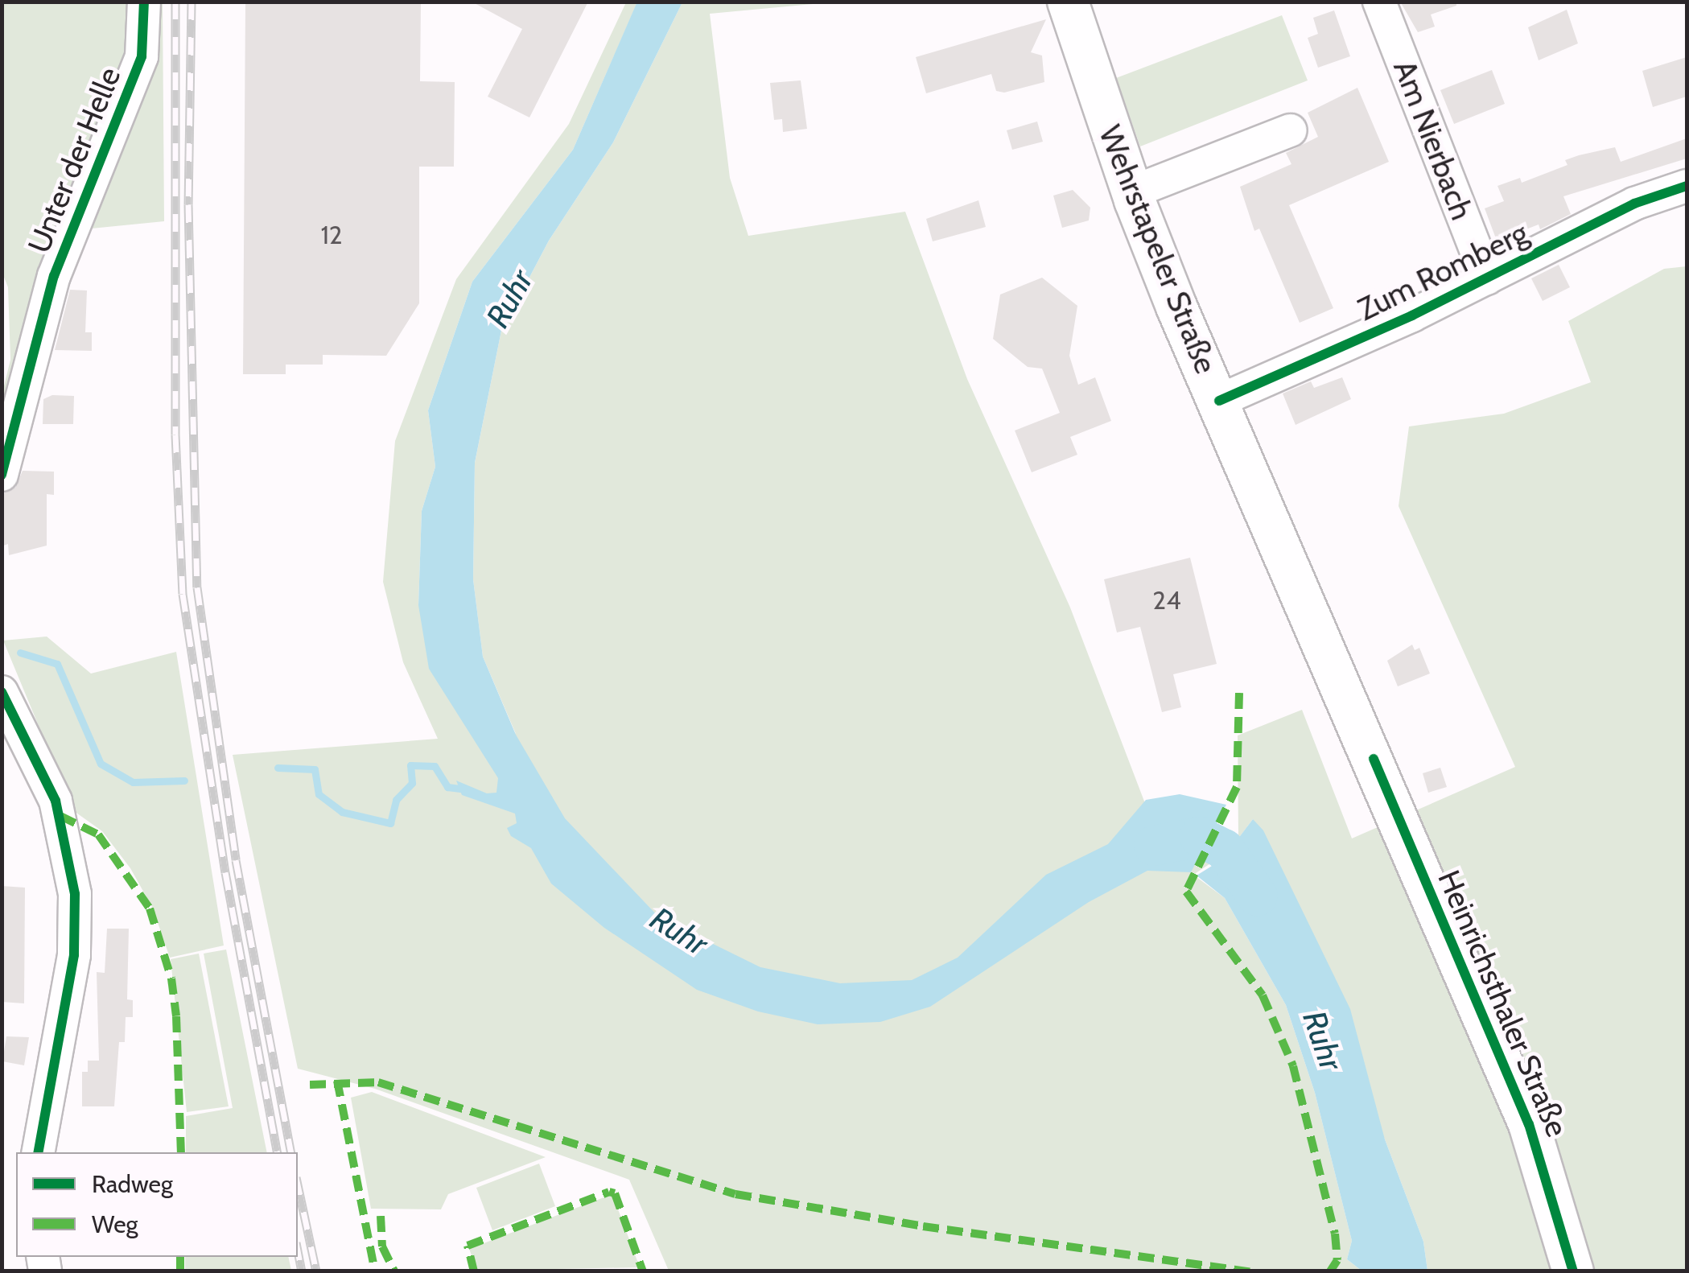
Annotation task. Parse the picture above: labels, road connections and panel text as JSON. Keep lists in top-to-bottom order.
{
  "streets": {
    "main road": ["Wehrstapeler Straße", "Heinrichsthaler Straße"],
    "street": ["Am Nierbach", "Unter der Helle", "Zum Romberg"]
  },
  "crossings": [
    ["Am Nierbach", "Zum Romberg"],
    ["Wehrstapeler Straße", "Zum Romberg"],
    ["Wehrstapeler Straße", "Heinrichsthaler Straße"]
  ],
  "water": ["Ruhr"],
  "house_numbers": ["12", "24"],
  "legend": ["Radweg", "Weg"]
}
